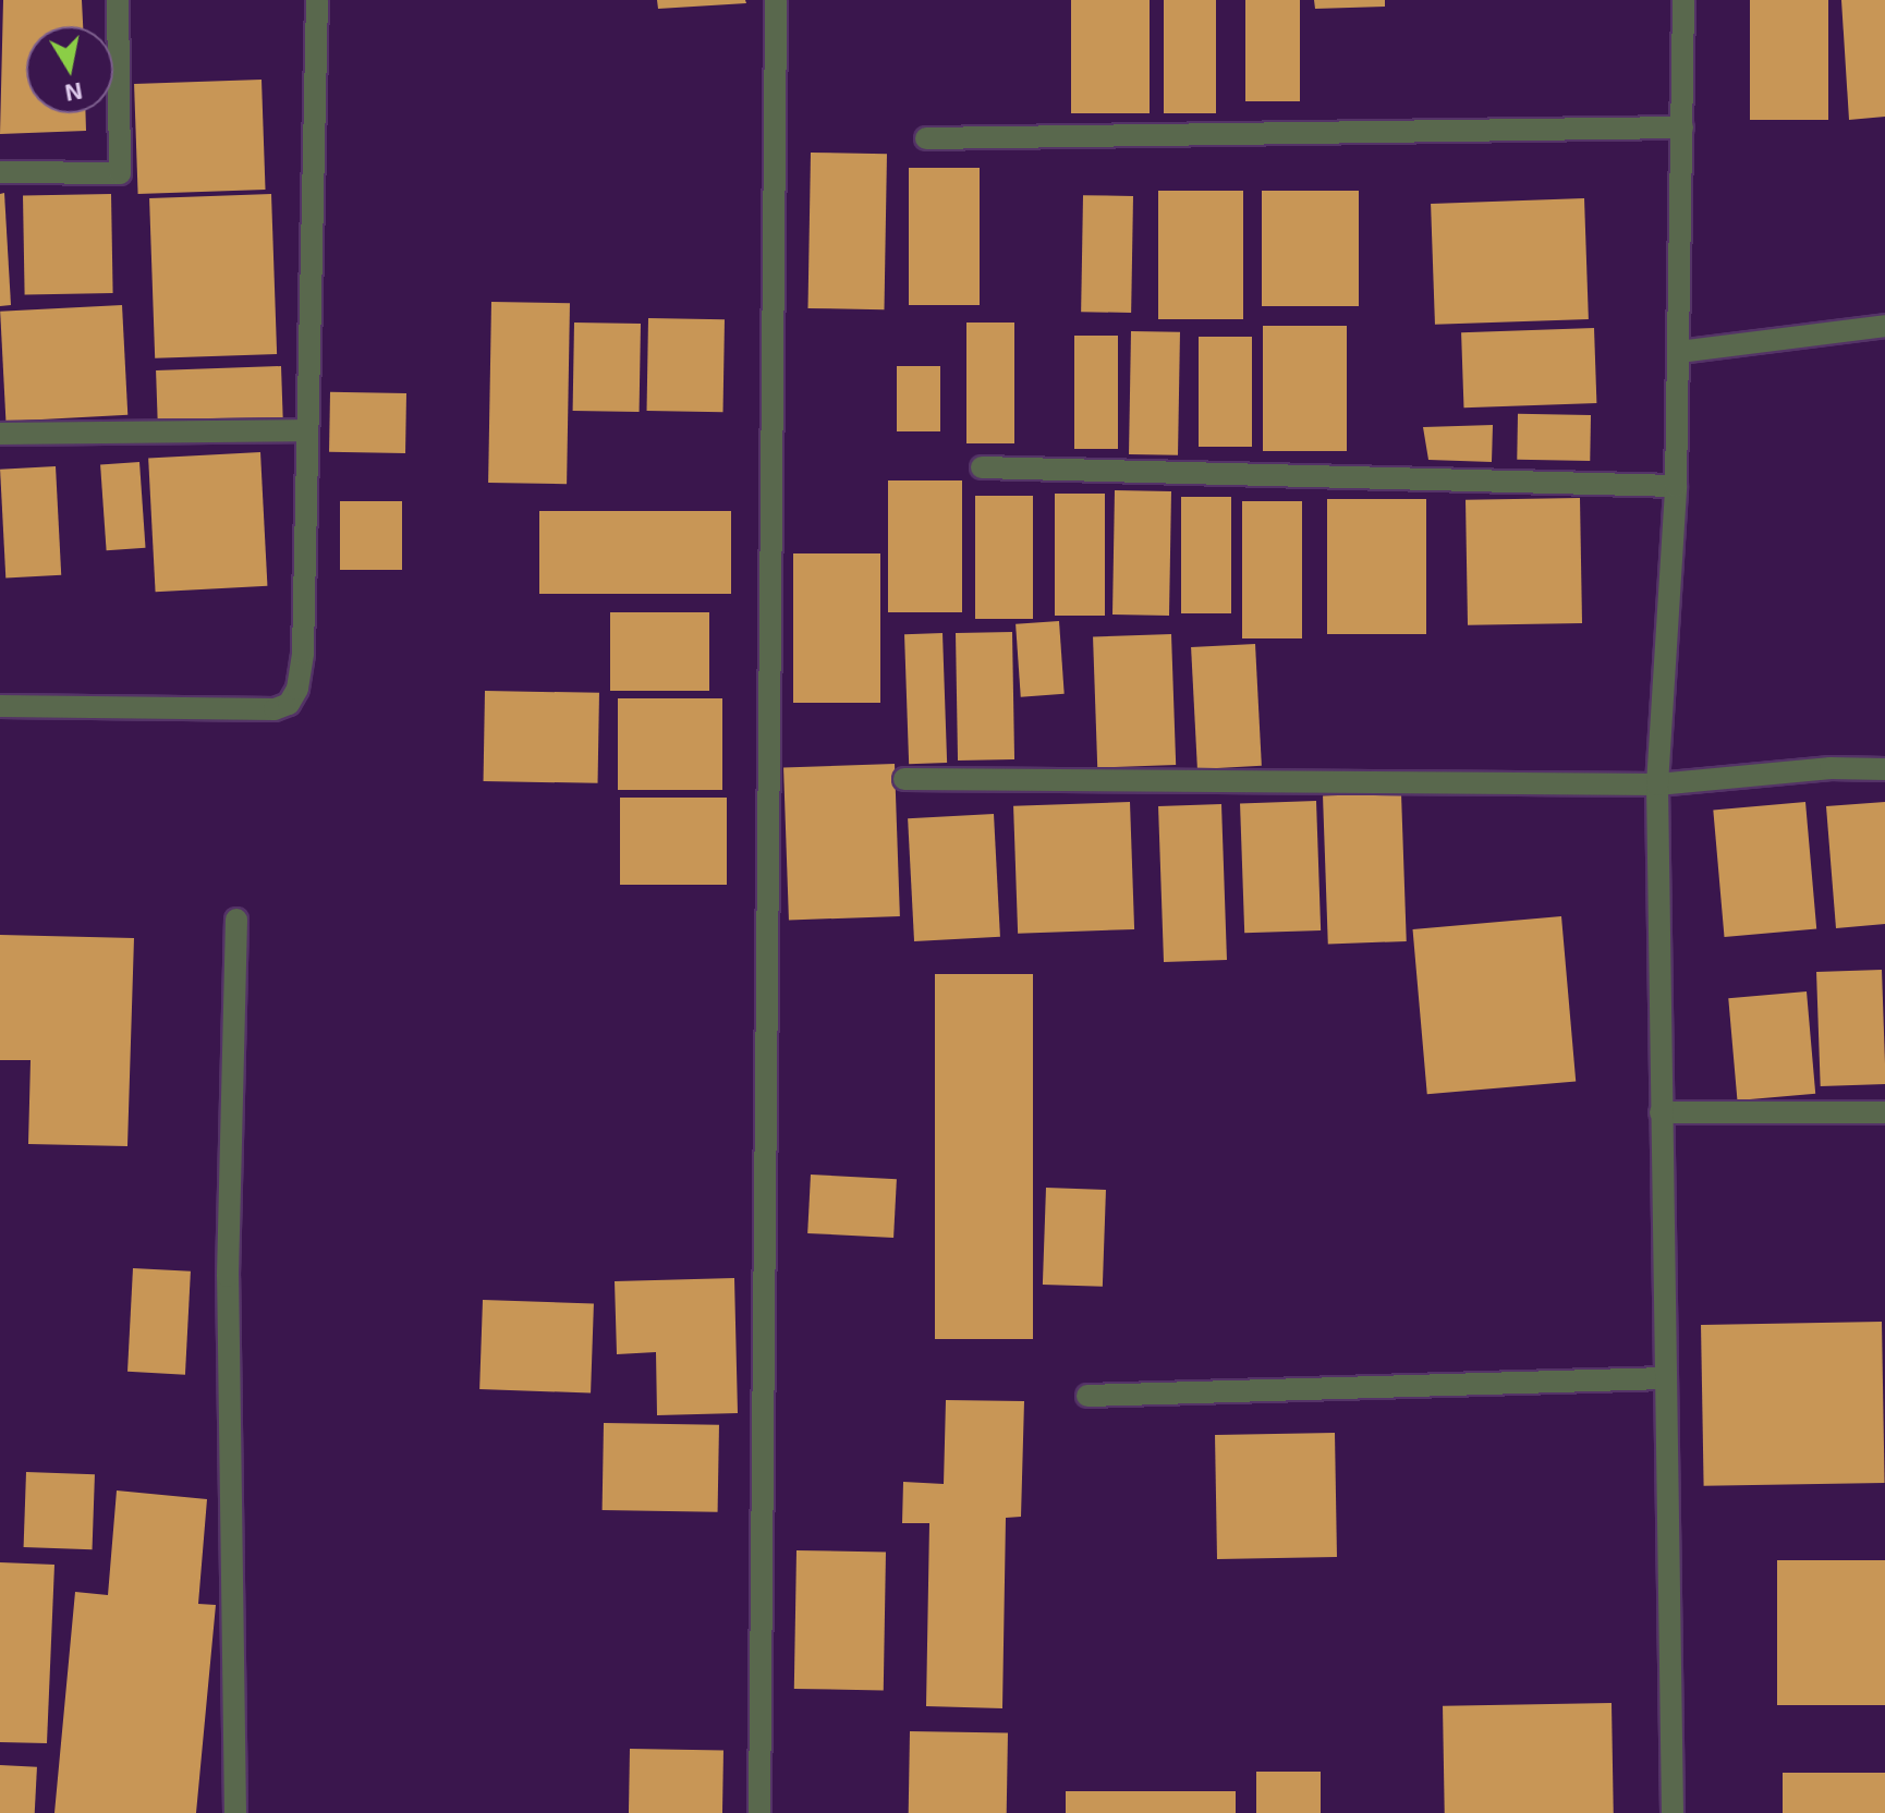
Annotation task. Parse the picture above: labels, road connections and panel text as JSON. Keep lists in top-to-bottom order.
{
  "north": "bottom"
}
